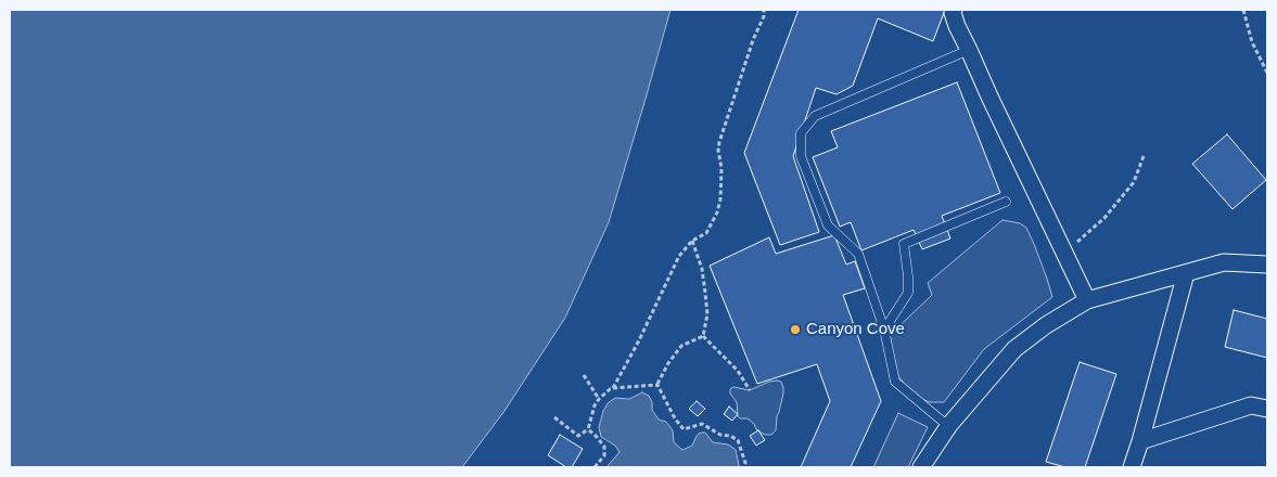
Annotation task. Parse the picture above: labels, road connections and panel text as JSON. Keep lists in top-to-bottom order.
{
  "places": ["Canyon Cove"]
}
